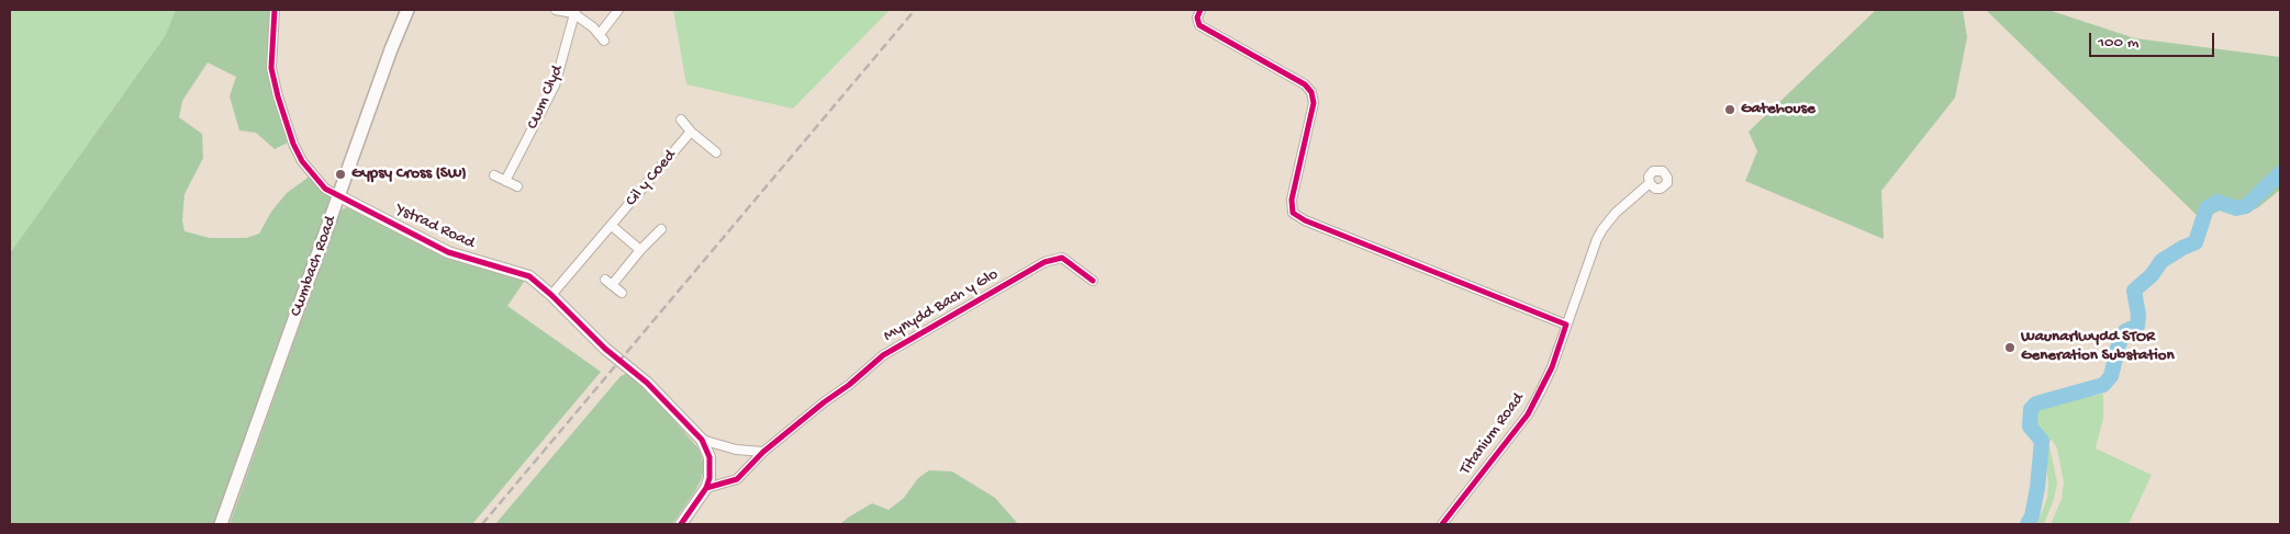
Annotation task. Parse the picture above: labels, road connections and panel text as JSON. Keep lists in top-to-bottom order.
{
  "streets": {
    "main road": ["Cwmbach Road"],
    "street": [
      "Cwm Clyd",
      "Cil y Coed",
      "Ystrad Road",
      "Mynydd Bach y Glo",
      "Titanium Road"
    ]
  },
  "crossings": [
    ["Cil y Coed", "Ystrad Road"],
    ["Ystrad Road", "Cwmbach Road"],
    ["Ystrad Road", "Mynydd Bach y Glo"]
  ],
  "places": ["Gatehouse", "Gypsy Cross (SW)", "Waunarlwydd STOR Generation Substation"],
  "scale_bar": "100 m"
}
